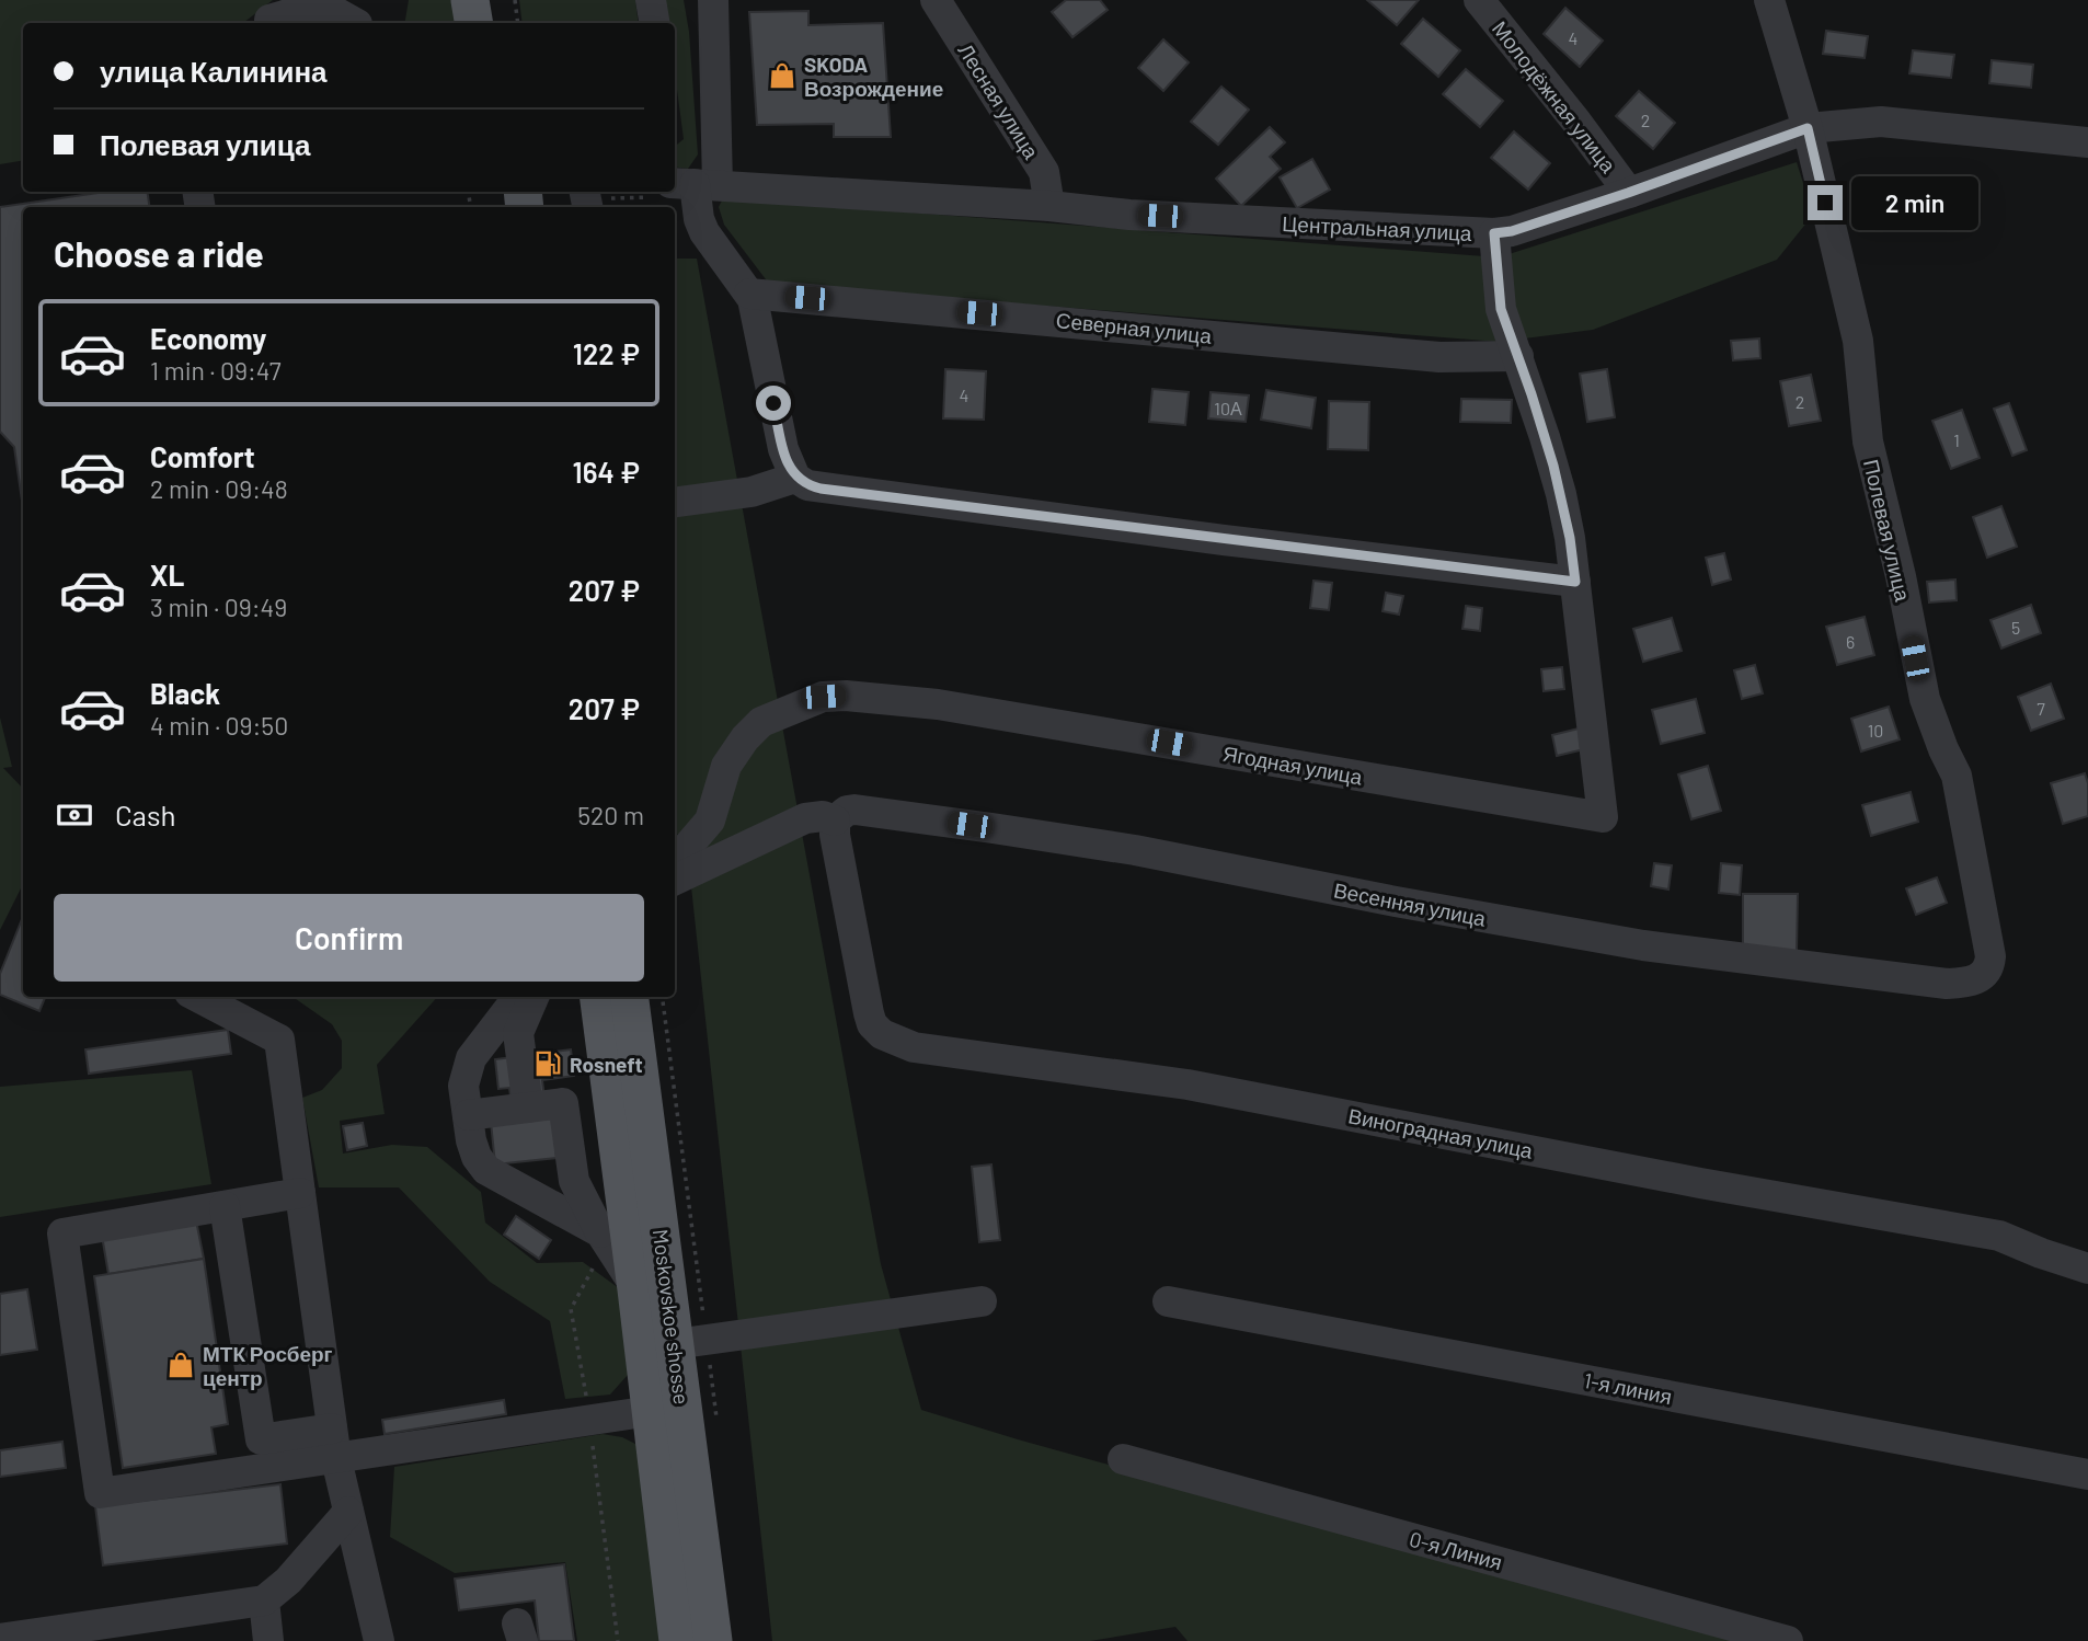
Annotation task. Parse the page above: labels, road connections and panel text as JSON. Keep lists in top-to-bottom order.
{
  "streets": {
    "main road": ["Moskovskoe shosse"],
    "street": [
      "Молодёжная улица",
      "Лесная улица",
      "Центральная улица",
      "Северная улица",
      "Полевая улица",
      "Ягодная улица",
      "Весенняя улица",
      "Виноградная улица",
      "1-я линия",
      "0-я Линия"
    ]
  },
  "crossings": [
    ["Молодёжная улица", "Центральная улица"],
    ["Лесная улица", "Центральная улица"],
    ["Центральная улица", "Полевая улица"],
    ["Полевая улица", "Весенняя улица"],
    ["Весенняя улица", "Виноградная улица"]
  ],
  "places": {
    "shop": ["SKODA Возрождение", "МТК Росберг центр"],
    "fuel station": ["Rosneft"]
  },
  "house_numbers": [
    "4",
    "2",
    "4",
    "2",
    "10А",
    "1",
    "5",
    "6",
    "7",
    "10"
  ],
  "page": {
    "banner": ["улица Калинина", "Полевая улица"],
    "bubble": "2 min",
    "heading": "Choose a ride",
    "list": [
      {
        "name": "Economy",
        "note": "1 min · 09:47",
        "value": "122 ₽"
      },
      {
        "name": "Comfort",
        "note": "2 min · 09:48",
        "value": "164 ₽"
      },
      {
        "name": "XL",
        "note": "3 min · 09:49",
        "value": "207 ₽"
      },
      {
        "name": "Black",
        "note": "4 min · 09:50",
        "value": "207 ₽"
      }
    ],
    "pay": ["Cash", "520 m"],
    "buttons": "Confirm"
  }
}
